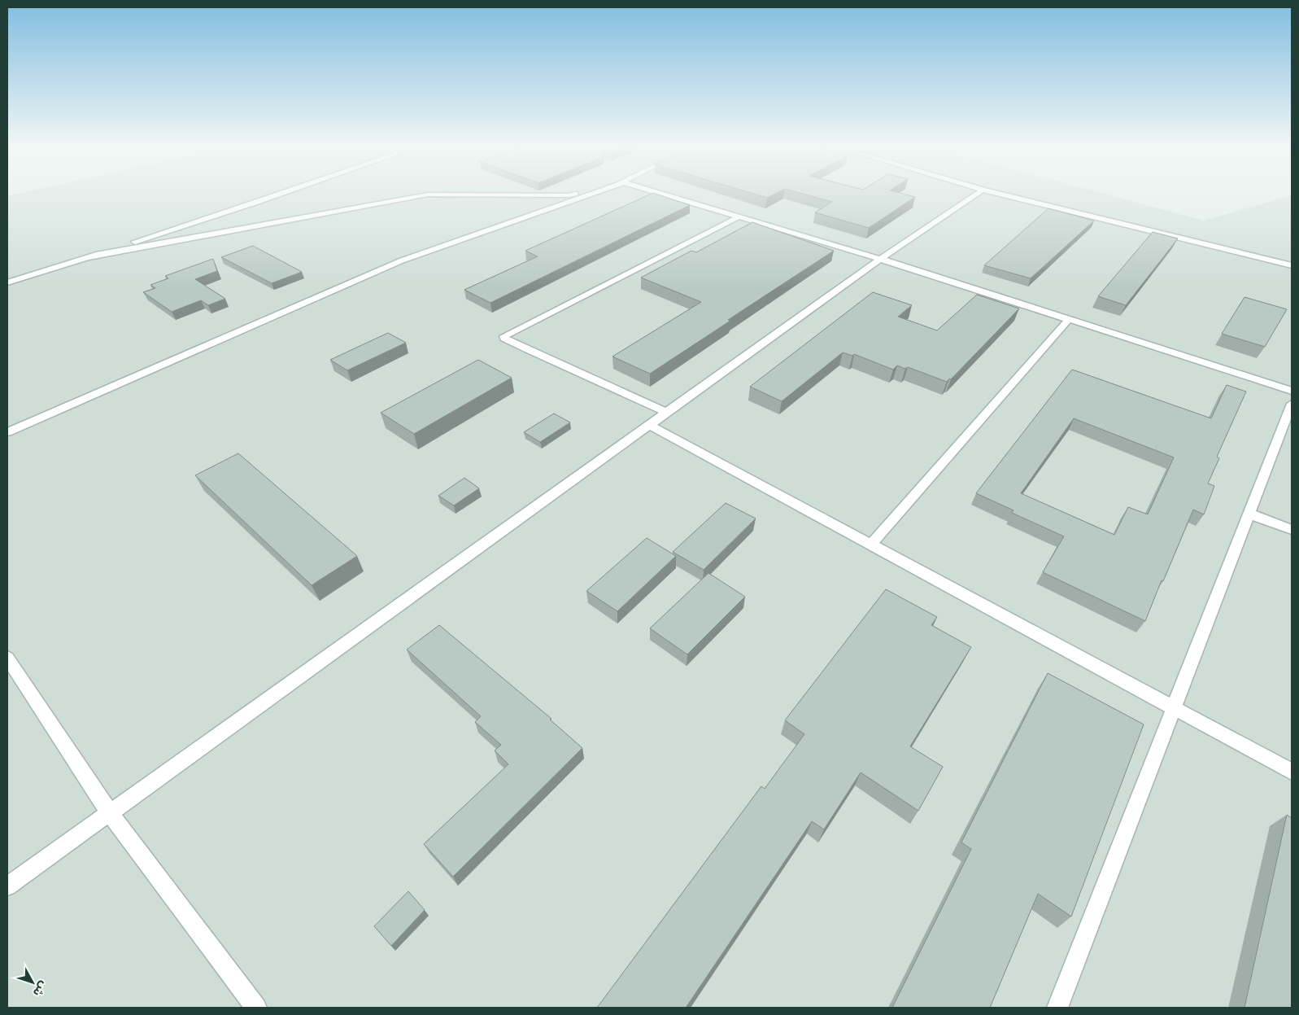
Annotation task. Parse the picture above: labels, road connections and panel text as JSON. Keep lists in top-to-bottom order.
{
  "north": "bottom right"
}
